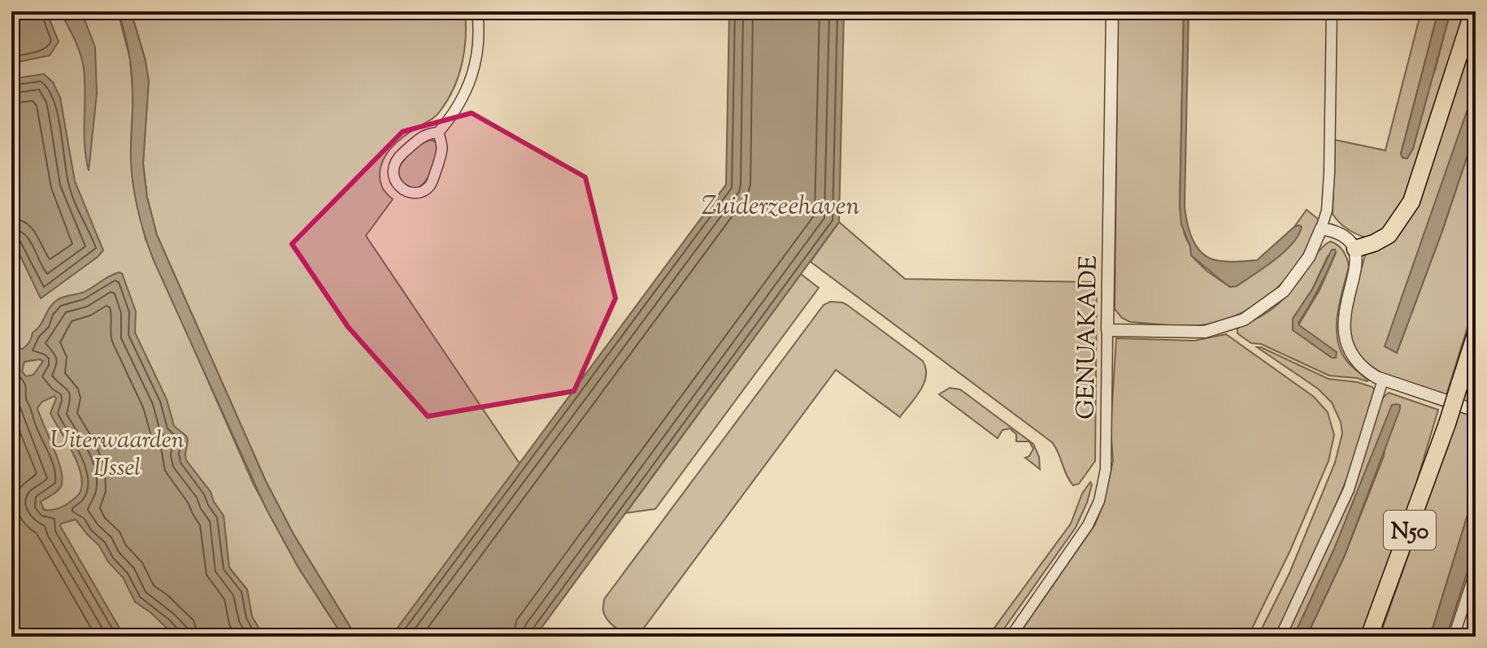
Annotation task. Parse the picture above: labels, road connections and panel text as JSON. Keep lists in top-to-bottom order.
{
  "streets": {
    "highway": ["N50"],
    "street": ["GENUAKADE"]
  },
  "water": ["Zuiderzeehaven"],
  "parks": ["Uiterwaarden IJssel"]
}
